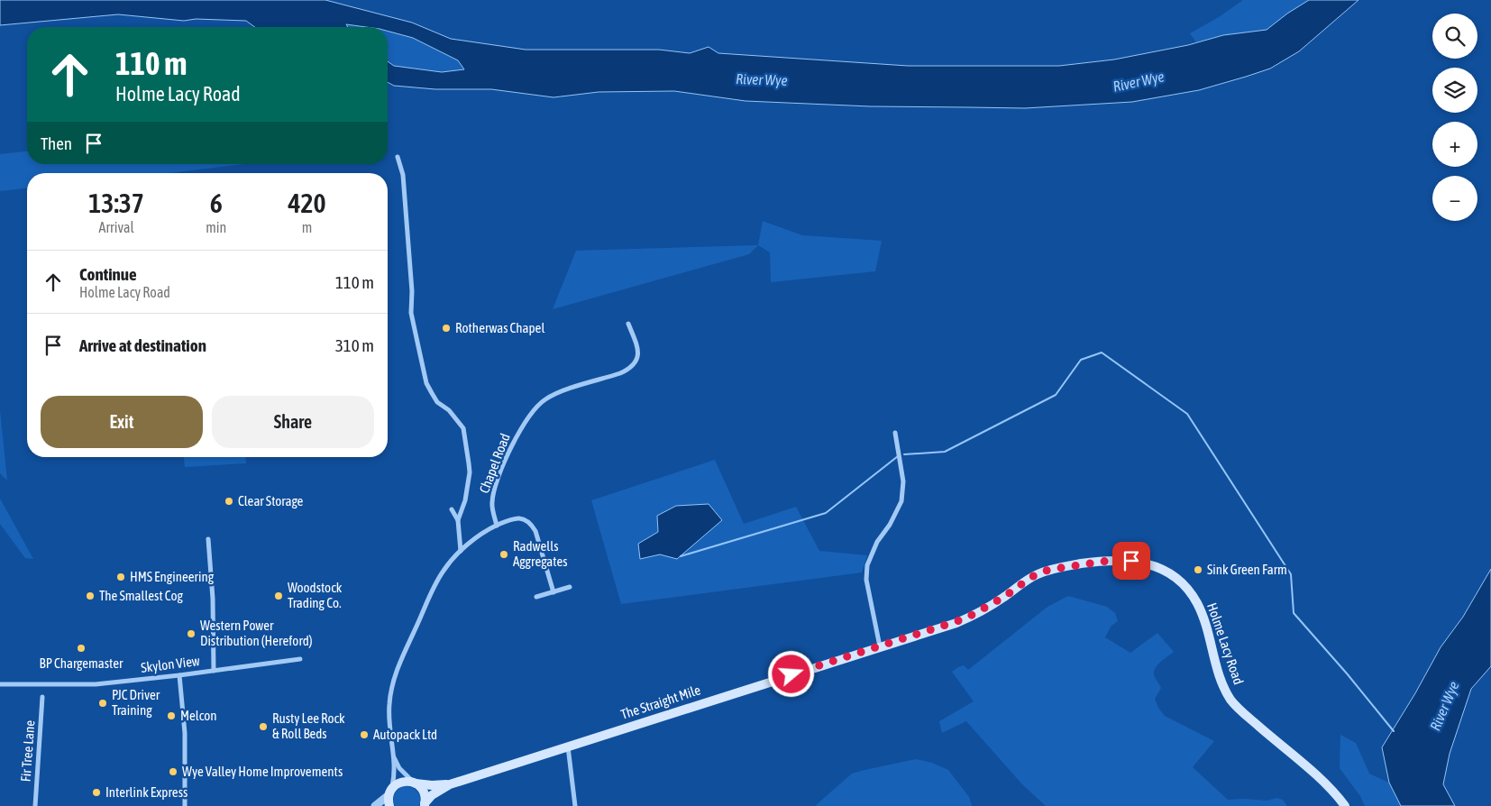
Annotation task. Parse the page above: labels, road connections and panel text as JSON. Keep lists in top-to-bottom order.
{
  "streets": {
    "main road": ["Holme Lacy Road", "The Straight Mile"],
    "street": ["Chapel Road", "Skylon View", "Fir Tree Lane"]
  },
  "crossings": [
    ["Holme Lacy Road", "The Straight Mile"]
  ],
  "water": ["River Wye"],
  "places": [
    "Rotherwas Chapel",
    "Clear Storage",
    "Radwells Aggregates",
    "Sink Green Farm",
    "HMS Engineering",
    "The Smallest Cog",
    "Woodstock Trading Co.",
    "Western Power Distribution (Hereford)",
    "BP Chargemaster",
    "PJC Driver Training",
    "Melcon",
    "Rusty Lee Rock & Roll Beds",
    "Autopack Ltd",
    "Wye Valley Home Improvements",
    "Interlink Express"
  ],
  "page": {
    "map_buttons": ["+", "−"],
    "turn": ["110 m", "Holme Lacy Road"],
    "then": "Then",
    "eta": [
      "13:37",
      "Arrival",
      "6",
      "min",
      "420",
      "m"
    ],
    "list": [
      {
        "name": "Continue",
        "note": "Holme Lacy Road",
        "value": "110 m"
      },
      {
        "name": "Arrive at destination",
        "value": "310 m"
      }
    ],
    "buttons": ["Exit", "Share"]
  }
}
